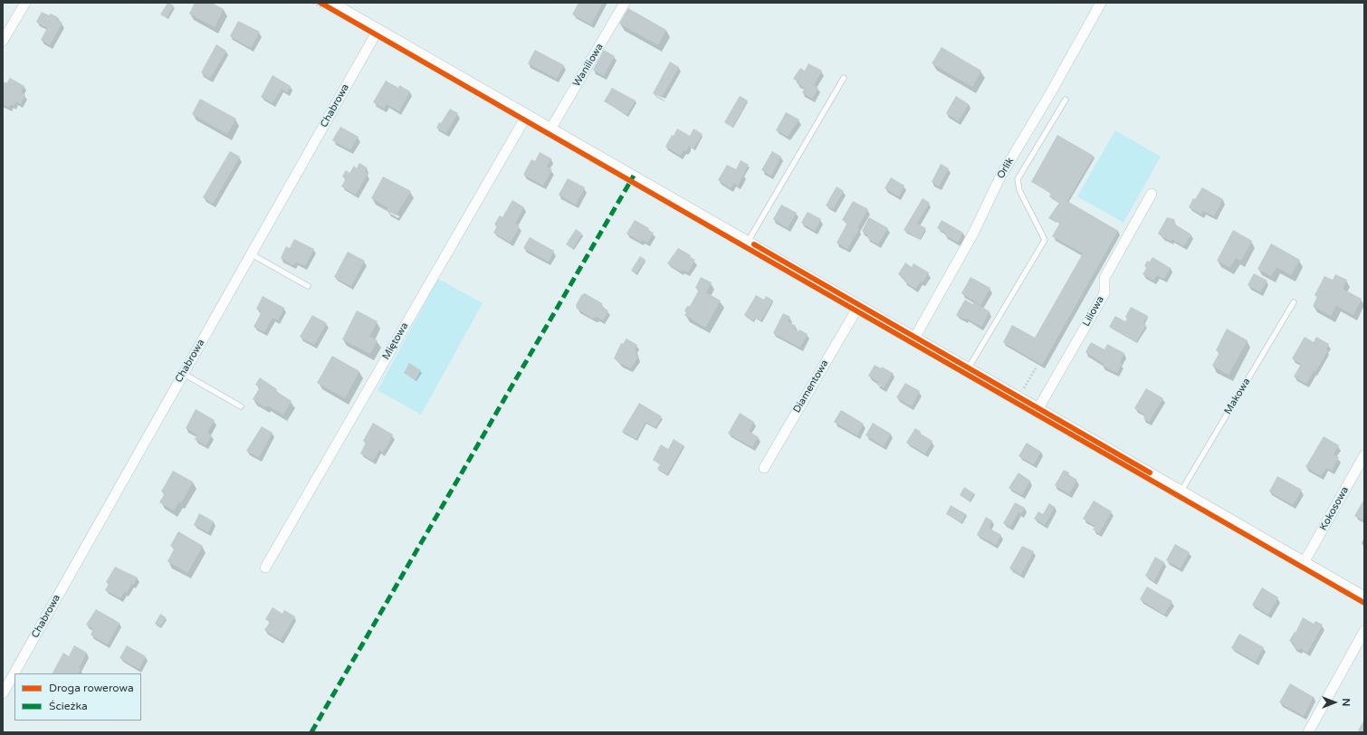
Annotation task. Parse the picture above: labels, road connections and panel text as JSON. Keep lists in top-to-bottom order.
{
  "streets": {
    "street": [
      "Waniliowa",
      "Chabrowa",
      "Orlik",
      "Liliowa",
      "Miętowa",
      "Diamentowa",
      "Kokosowa"
    ],
    "lane": ["Makowa"]
  },
  "legend": ["Droga rowerowa", "Ścieżka"],
  "north": "right"
}
